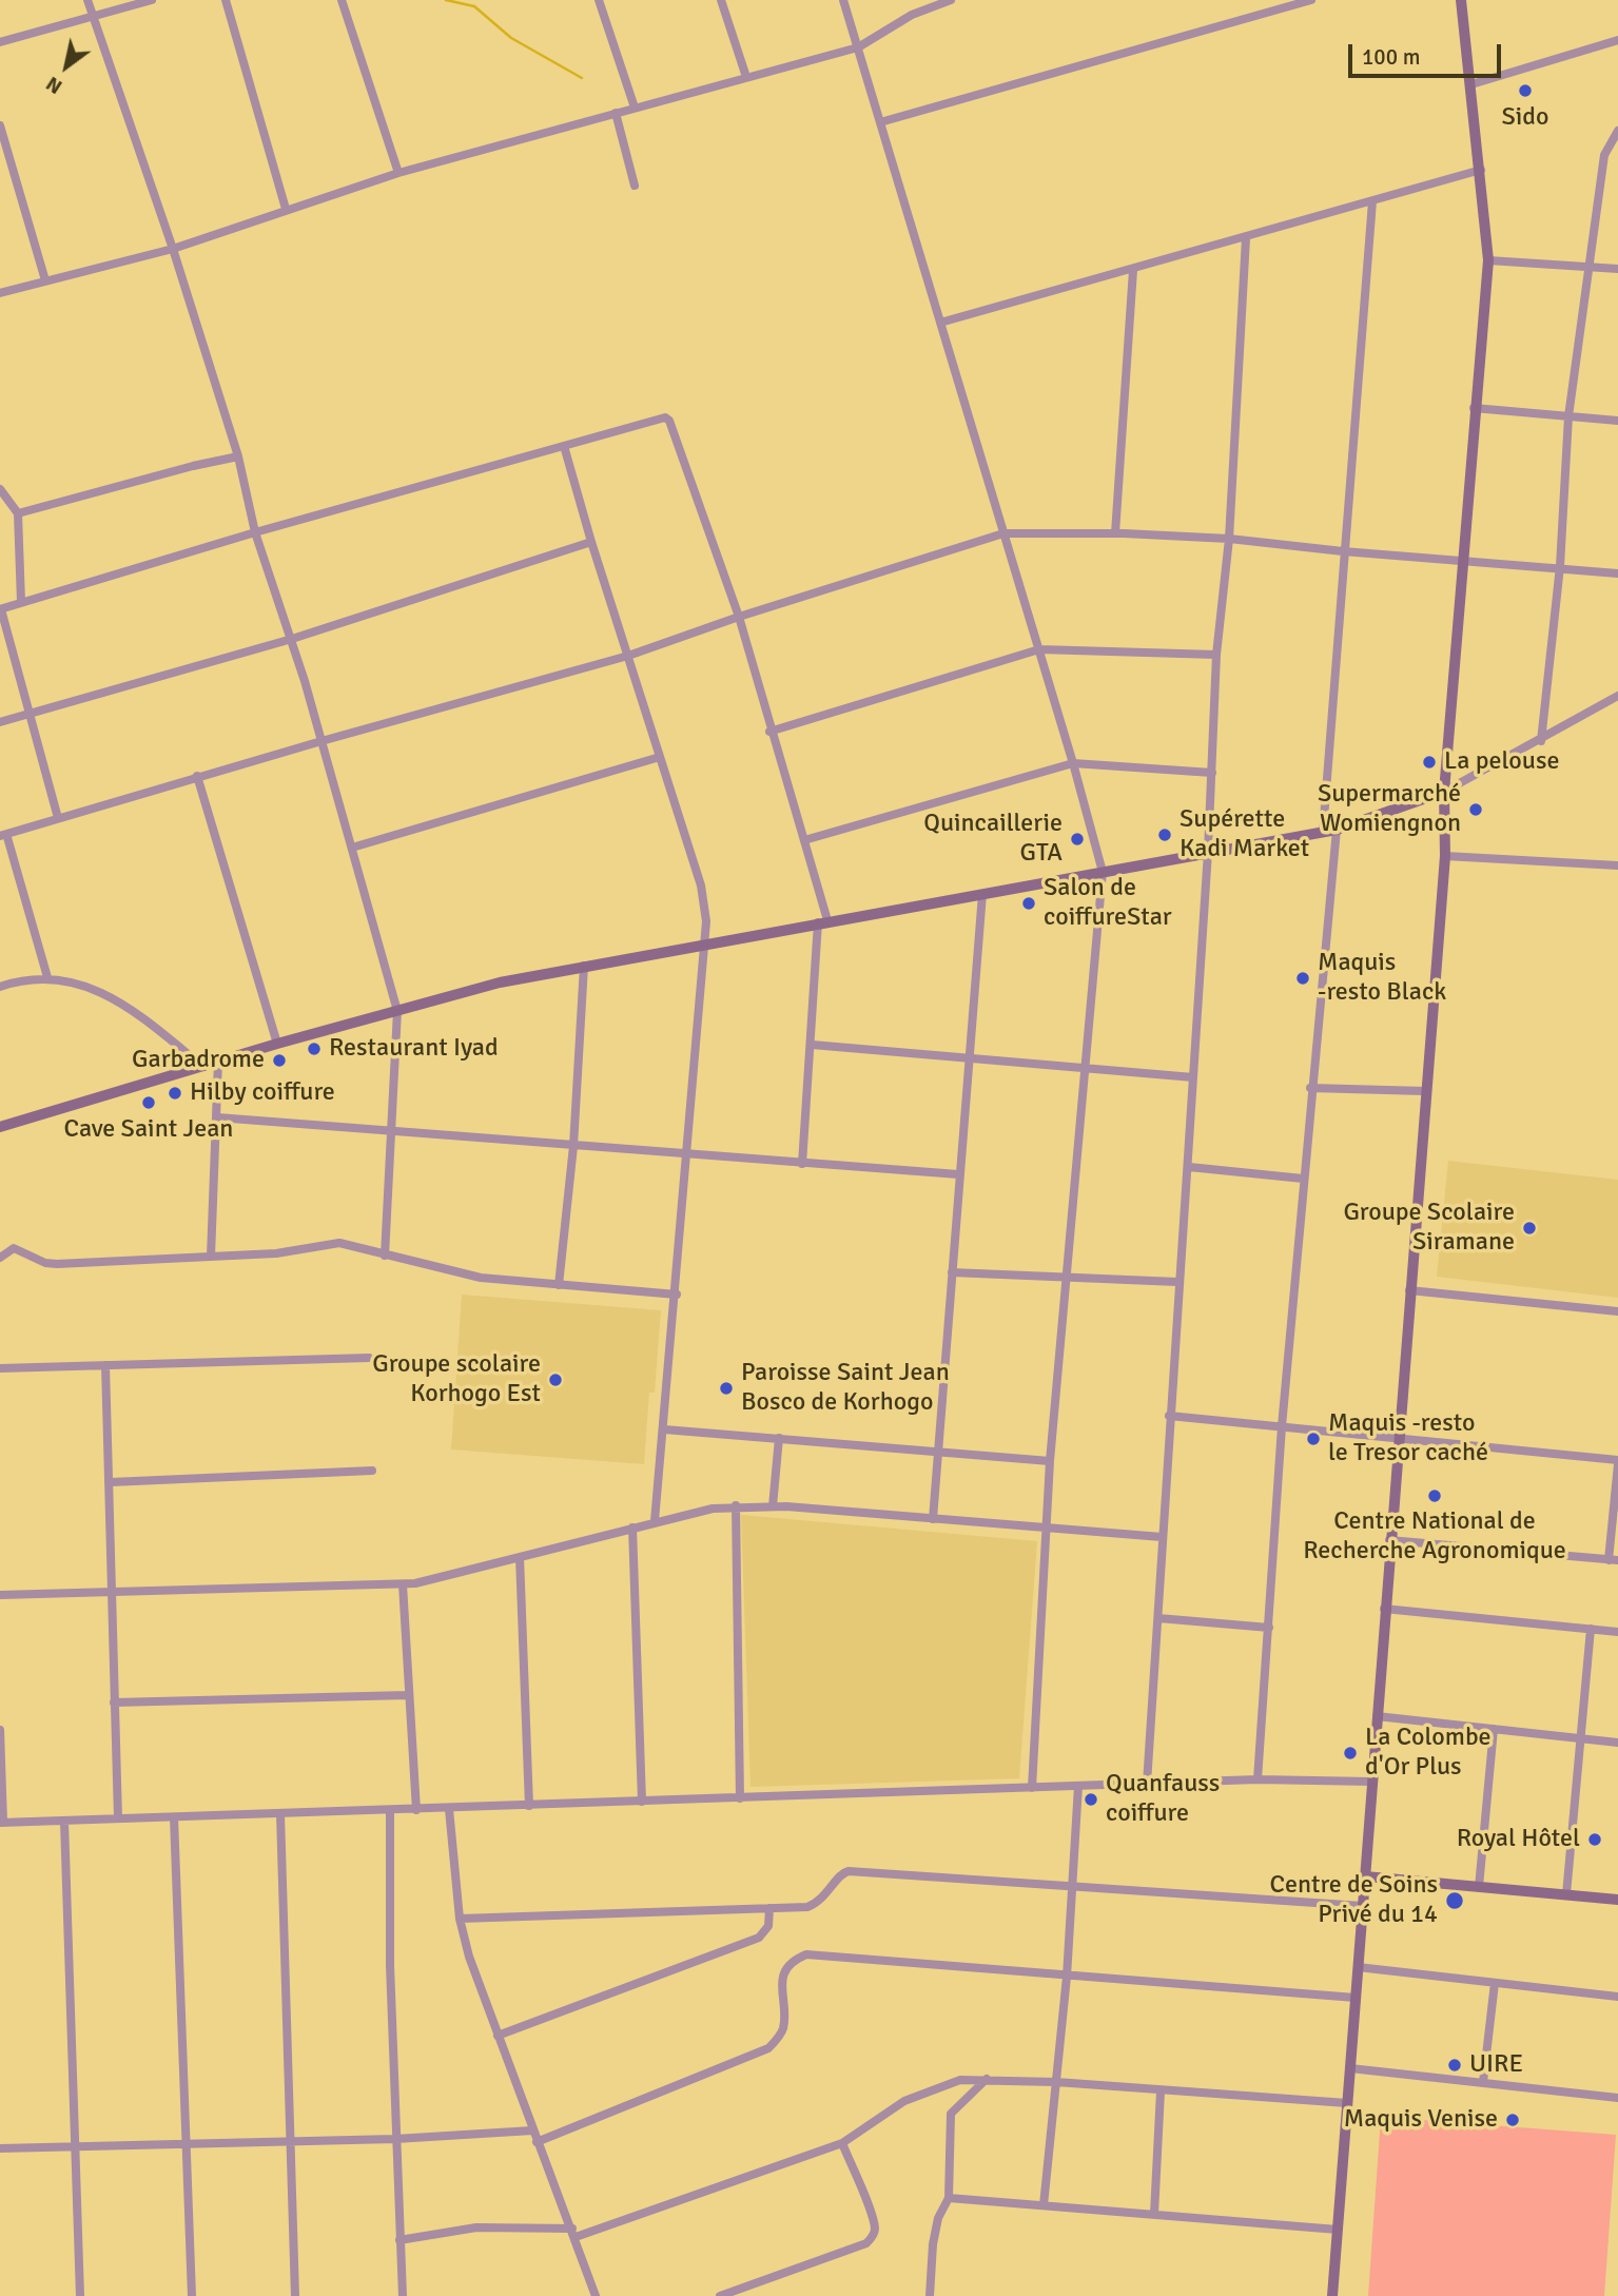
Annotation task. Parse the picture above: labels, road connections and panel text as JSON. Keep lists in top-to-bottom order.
{
  "places": [
    "Sido",
    "La pelouse",
    "Supermarché Womiengnon",
    "Supérette Kadi Market",
    "Quincaillerie GTA",
    "Salon de coiffureStar",
    "Maquis -resto Black",
    "Restaurant Iyad",
    "Garbadrome",
    "Hilby coiffure",
    "Cave Saint Jean",
    "Groupe Scolaire Siramane",
    "Groupe scolaire Korhogo Est",
    "Paroisse Saint Jean Bosco de Korhogo",
    "Maquis -resto le Tresor caché",
    "Centre National de Recherche Agronomique",
    "La Colombe d'Or Plus",
    "Quanfauss coiffure",
    "Royal Hôtel",
    "Centre de Soins Privé du 14",
    "UIRE",
    "Maquis Venise"
  ],
  "scale_bar": "100 m",
  "north": "bottom left"
}
